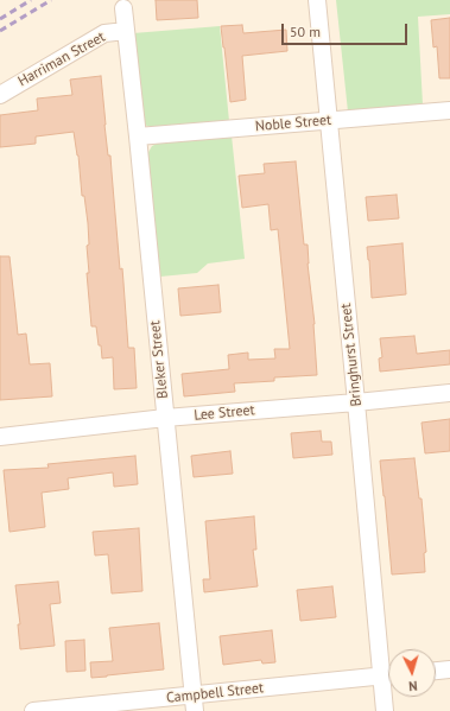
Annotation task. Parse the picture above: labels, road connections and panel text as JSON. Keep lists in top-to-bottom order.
{
  "streets": {
    "street": [
      "Harriman Street",
      "Noble Street",
      "Bringhurst Street",
      "Bleker Street",
      "Lee Street",
      "Campbell Street"
    ]
  },
  "crossings": [
    ["Harriman Street", "Bleker Street"],
    ["Noble Street", "Bringhurst Street"],
    ["Noble Street", "Bleker Street"],
    ["Bringhurst Street", "Lee Street"],
    ["Bleker Street", "Lee Street"],
    ["Bleker Street", "Campbell Street"]
  ],
  "scale_bar": "50 m",
  "north": "bottom"
}
